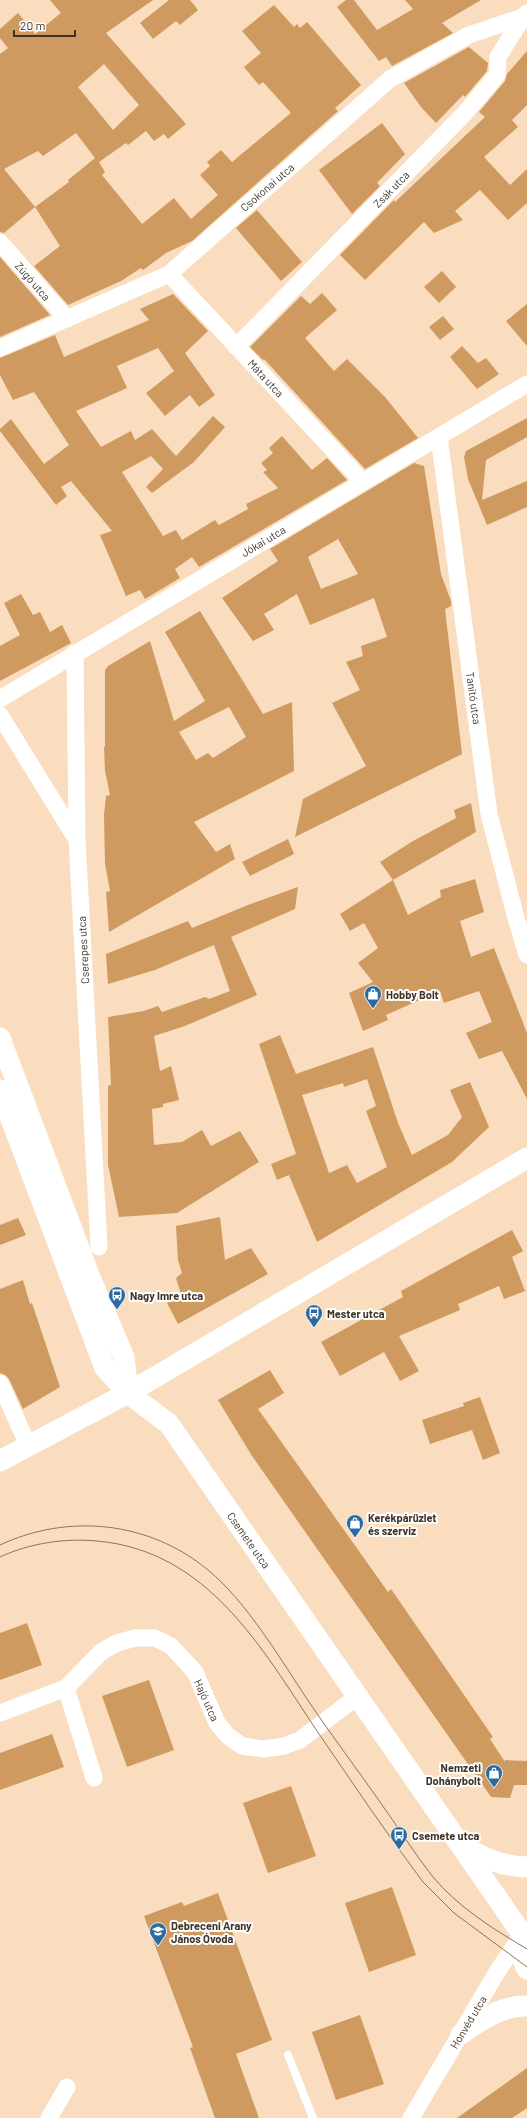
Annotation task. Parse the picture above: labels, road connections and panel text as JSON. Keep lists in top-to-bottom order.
{
  "streets": {
    "street": [
      "Csokonai utca",
      "Zsák utca",
      "Zúgó utca",
      "Máta utca",
      "Jókai utca",
      "Tanító utca",
      "Cserepes utca",
      "Csemete utca",
      "Hajó utca",
      "Honvéd utca"
    ]
  },
  "crossings": [
    ["Csokonai utca", "Zsák utca"],
    ["Csokonai utca", "Zúgó utca"],
    ["Csokonai utca", "Máta utca"],
    ["Zsák utca", "Máta utca"],
    ["Máta utca", "Jókai utca"],
    ["Jókai utca", "Tanító utca"],
    ["Jókai utca", "Cserepes utca"],
    ["Csemete utca", "Hajó utca"],
    ["Csemete utca", "Honvéd utca"]
  ],
  "places": {
    "shop": ["Hobby Bolt", "Kerékpárüzlet és szerviz", "Nemzeti Dohánybolt"],
    "bus stop": ["Nagy Imre utca", "Mester utca", "Csemete utca"],
    "school or university": ["Debreceni Arany János Óvoda"]
  },
  "scale_bar": "20 m"
}
